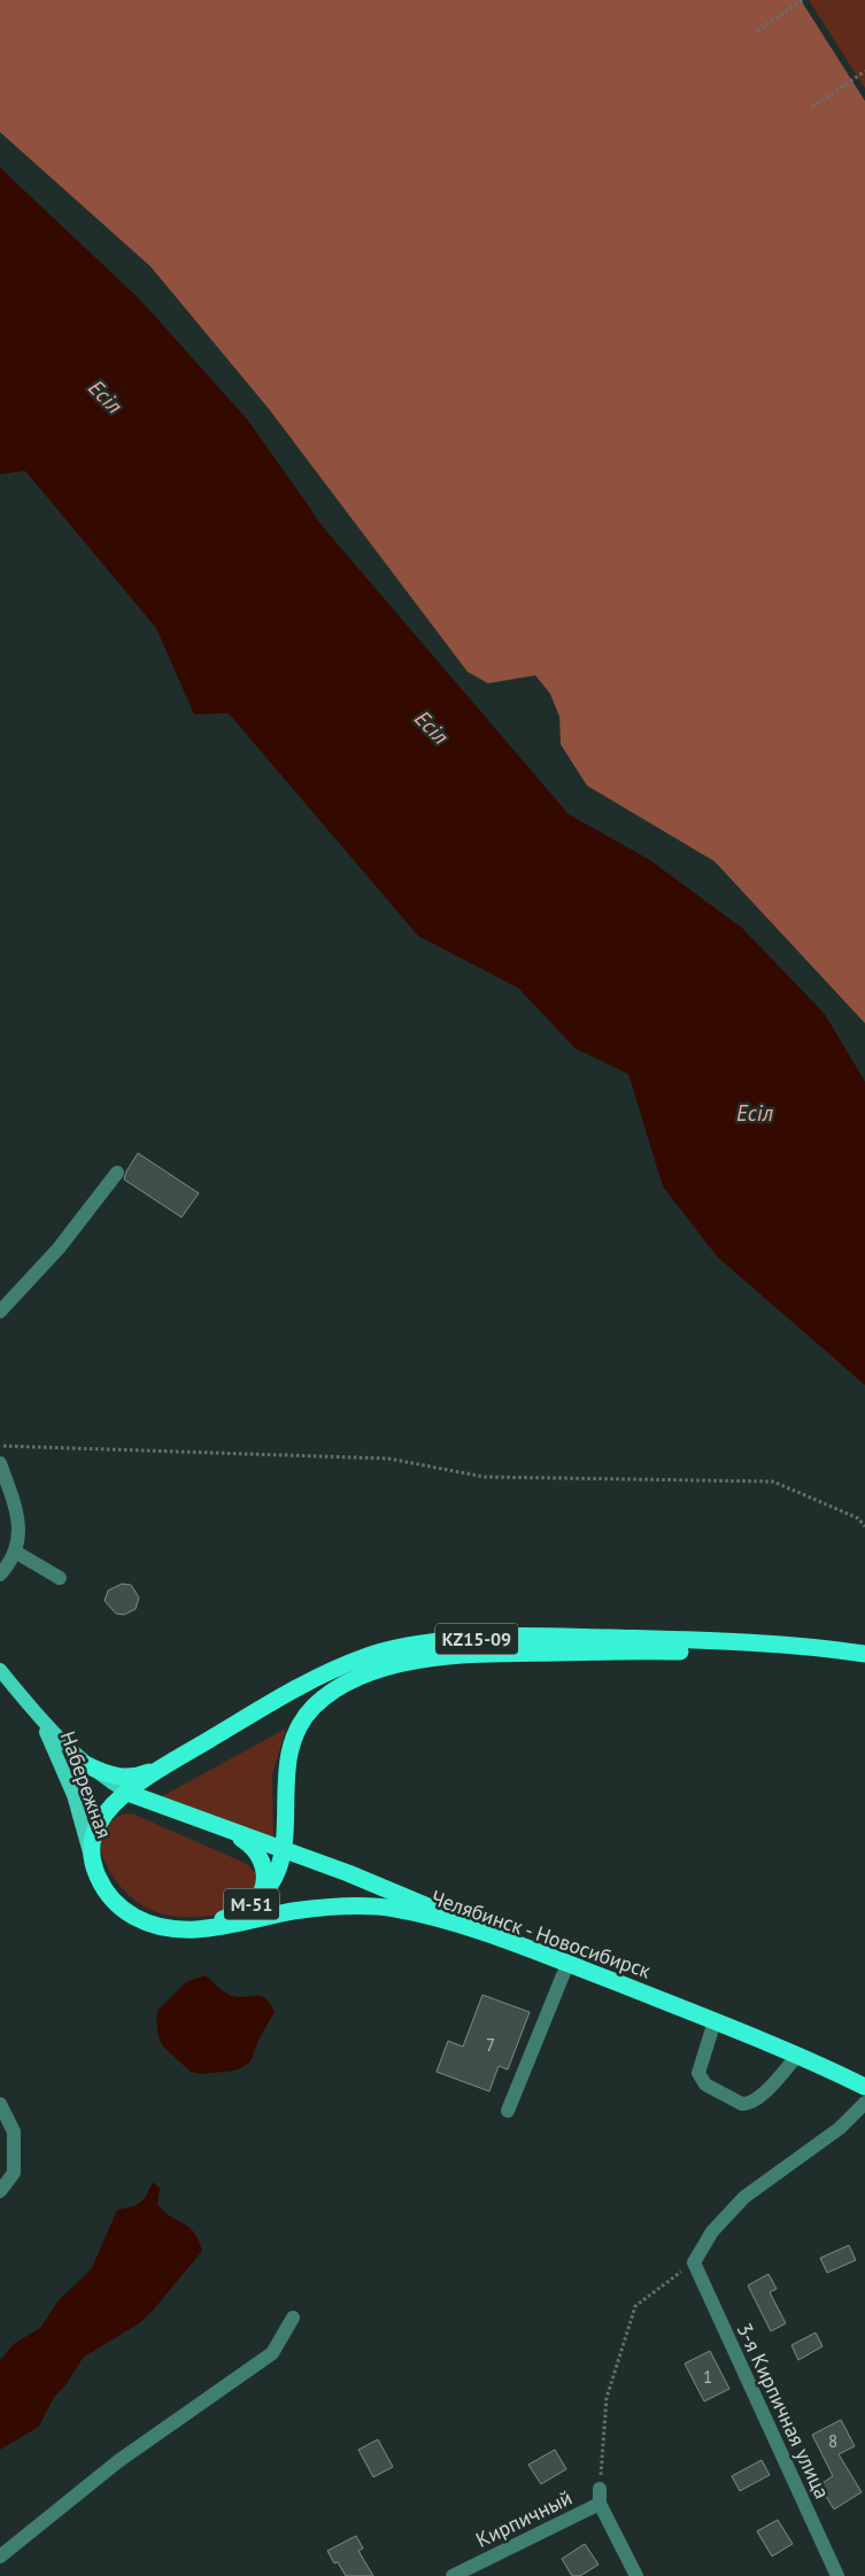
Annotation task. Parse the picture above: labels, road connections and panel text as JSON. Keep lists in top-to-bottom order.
{
  "streets": {
    "highway": ["KZ15-09", "M-51", "Челябинск - Новосибирск"],
    "main road": ["Набережная"],
    "street": ["3-я Кирпичная улица", "Кирпичный"]
  },
  "crossings": [
    ["KZ15-09", "Набережная"],
    ["KZ15-09", "M-51"],
    ["KZ15-09", "Челябинск - Новосибирск"],
    ["Набережная", "M-51"],
    ["Набережная", "Челябинск - Новосибирск"],
    ["M-51", "Челябинск - Новосибирск"]
  ],
  "water": ["Есіл"],
  "house_numbers": ["7", "1", "8"]
}
